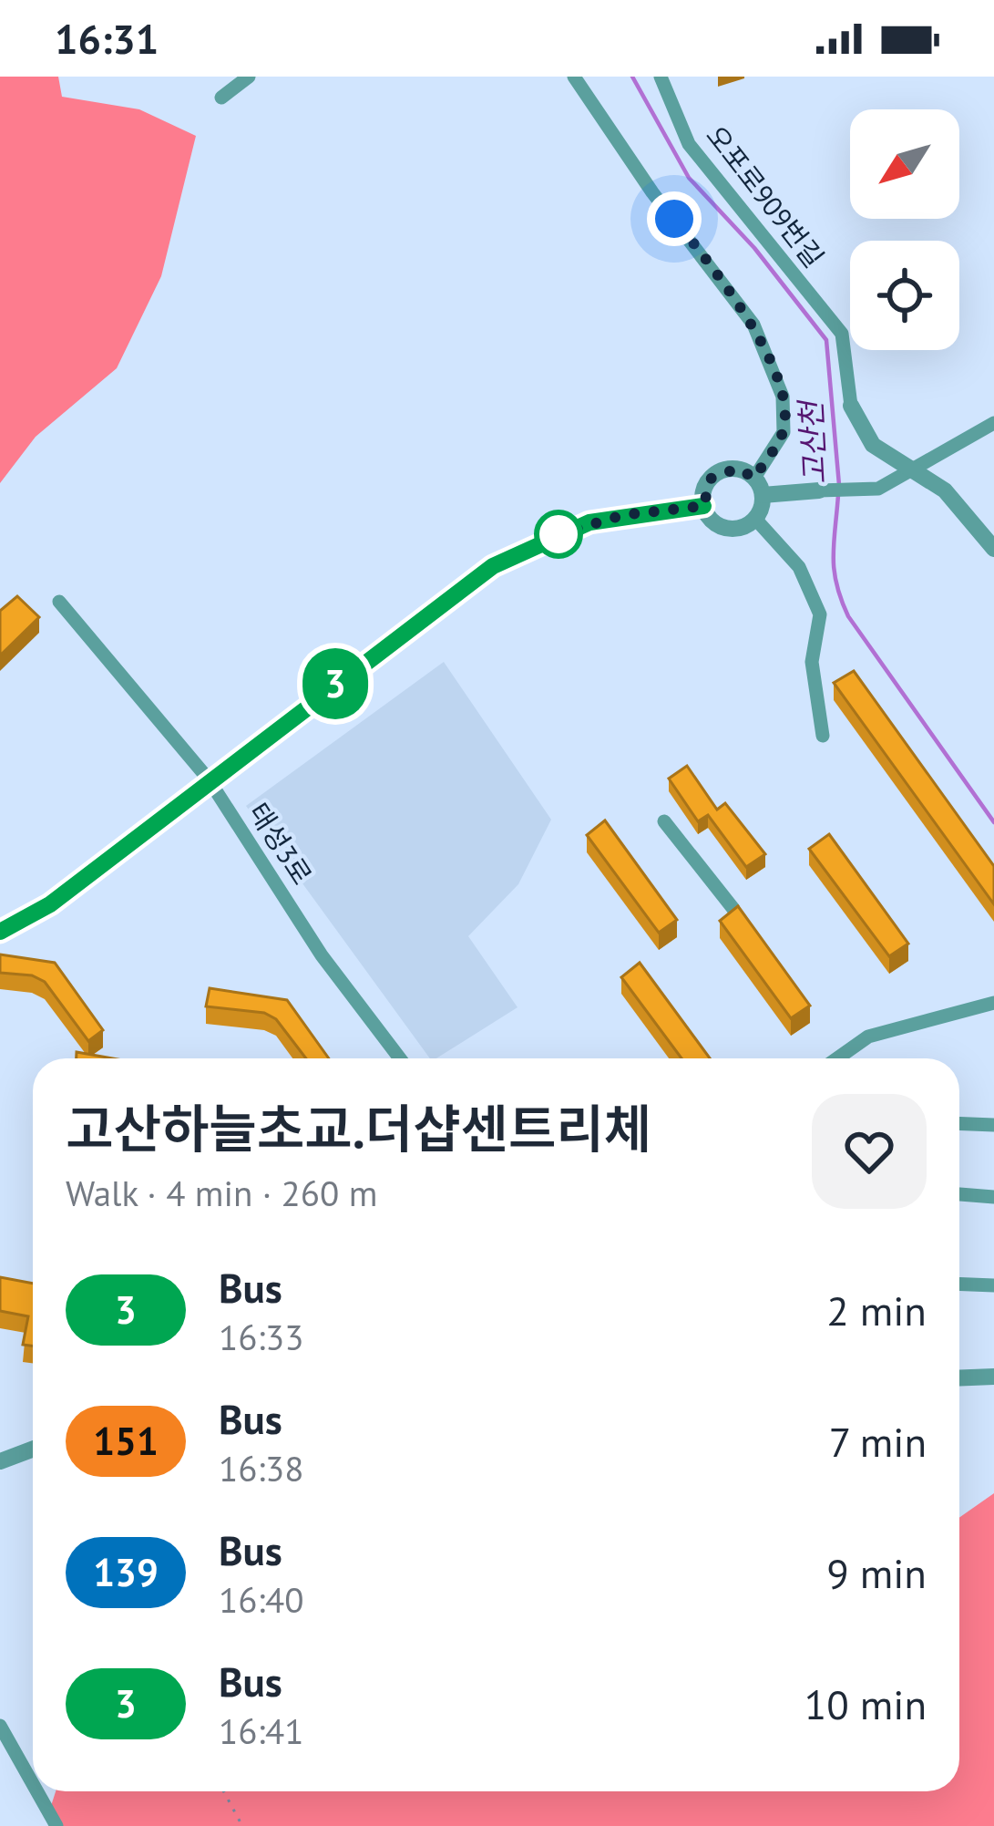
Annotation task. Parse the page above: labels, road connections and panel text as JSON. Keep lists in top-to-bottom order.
{
  "streets": {
    "street": ["오포로909번길", "태성3로"]
  },
  "water": ["고산천"],
  "lines": ["bus line 3"],
  "north": "bottom left",
  "page": {
    "status": "16:31",
    "on_map": "3",
    "heading": ["고산하늘초교.더샵센트리체", "Walk · 4 min · 260 m"],
    "list": [
      {
        "mark": "3",
        "name": "Bus",
        "note": "16:33",
        "value": "2 min"
      },
      {
        "mark": "151",
        "name": "Bus",
        "note": "16:38",
        "value": "7 min"
      },
      {
        "mark": "139",
        "name": "Bus",
        "note": "16:40",
        "value": "9 min"
      },
      {
        "mark": "3",
        "name": "Bus",
        "note": "16:41",
        "value": "10 min"
      }
    ]
  }
}
